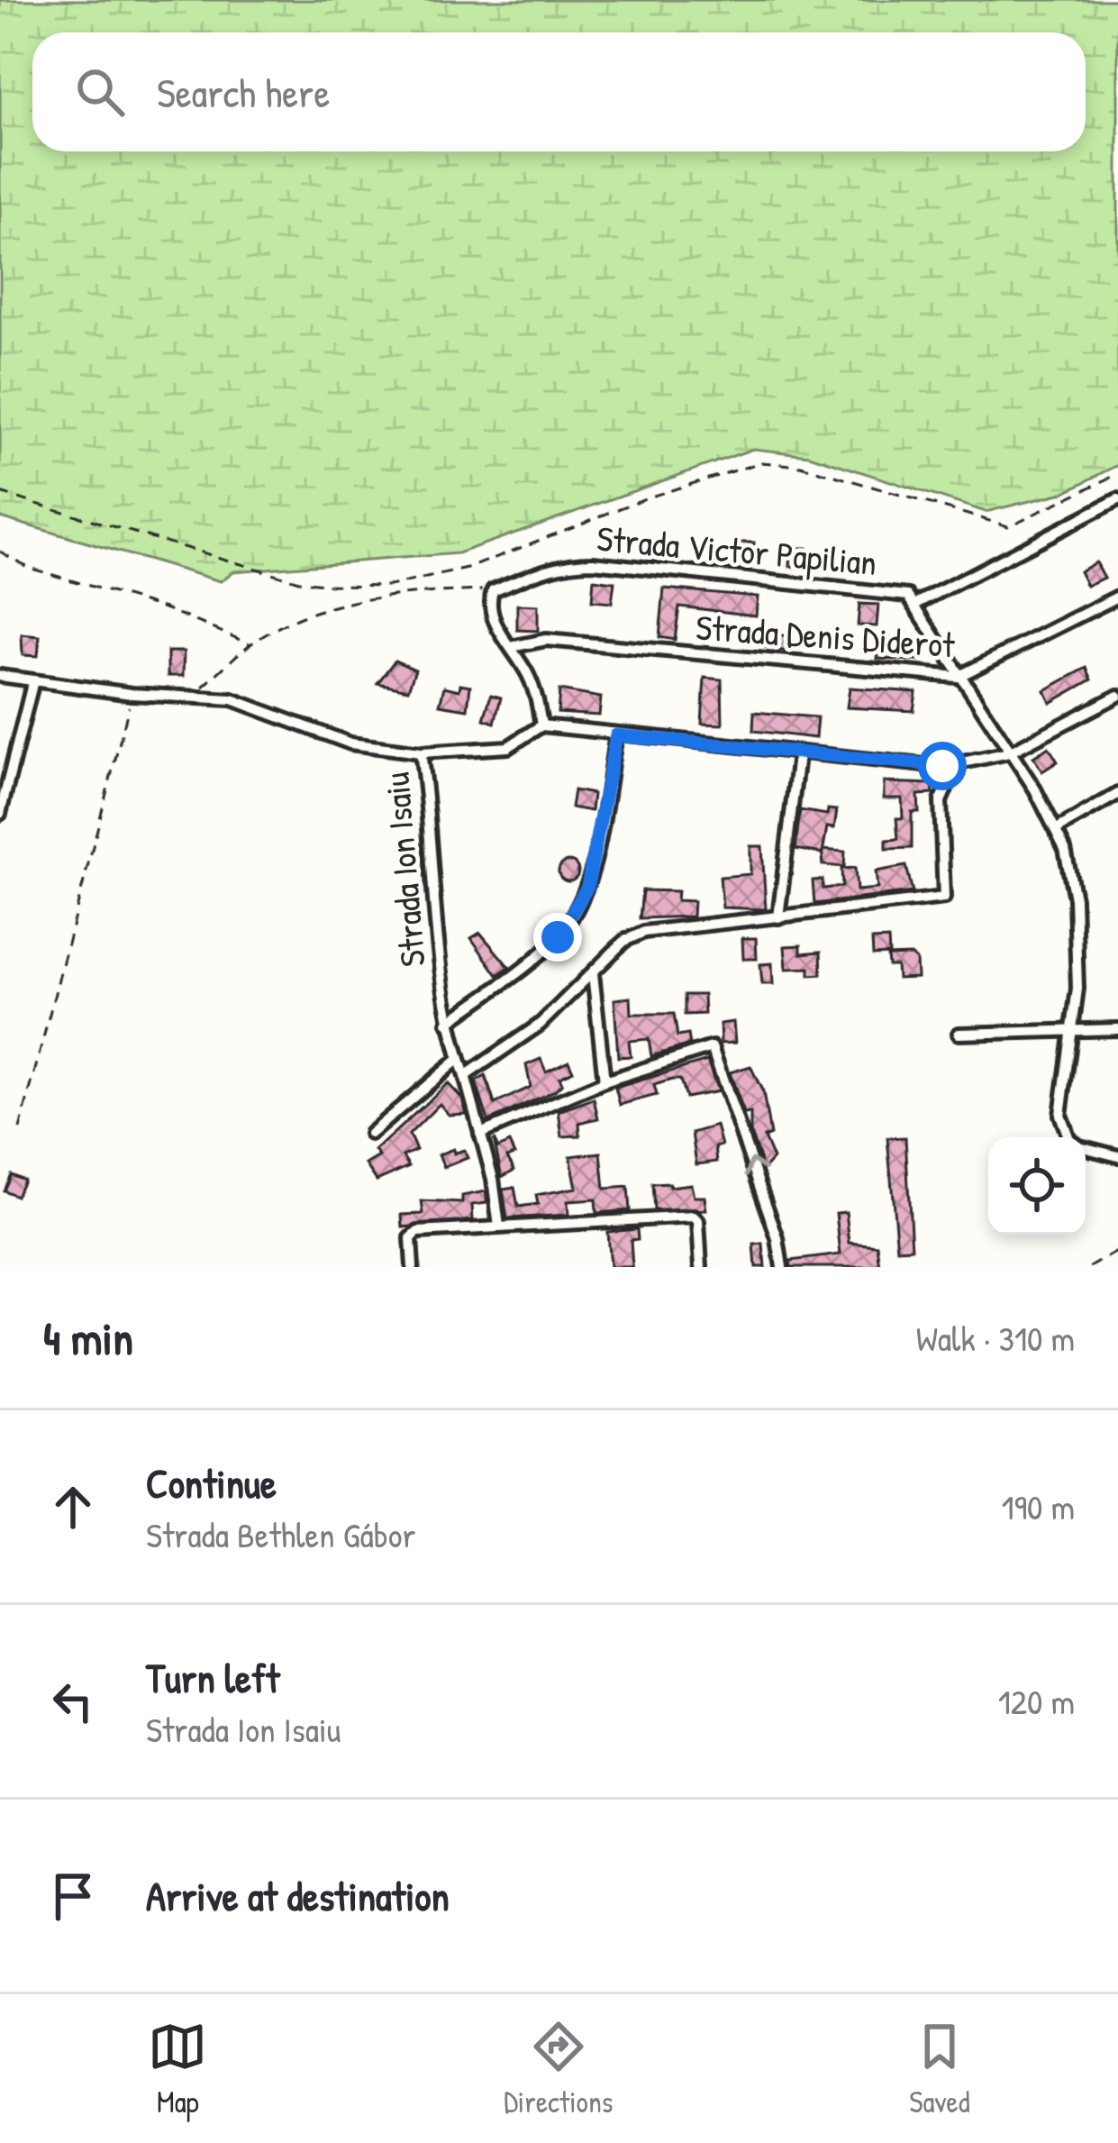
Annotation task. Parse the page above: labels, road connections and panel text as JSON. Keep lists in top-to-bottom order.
{
  "streets": {
    "street": ["Strada Victor Papilian", "Strada Denis Diderot", "Strada Ion Isaiu"]
  },
  "crossings": [
    ["Strada Victor Papilian", "Strada Denis Diderot"]
  ],
  "page": {
    "search": "Search here",
    "heading": ["4 min", "Walk · 310 m"],
    "list": [
      ["Continue", "Strada Bethlen Gábor", "190 m"],
      ["Turn left", "Strada Ion Isaiu", "120 m"],
      "Arrive at destination"
    ],
    "nav": ["Map", "Directions", "Saved"]
  }
}
